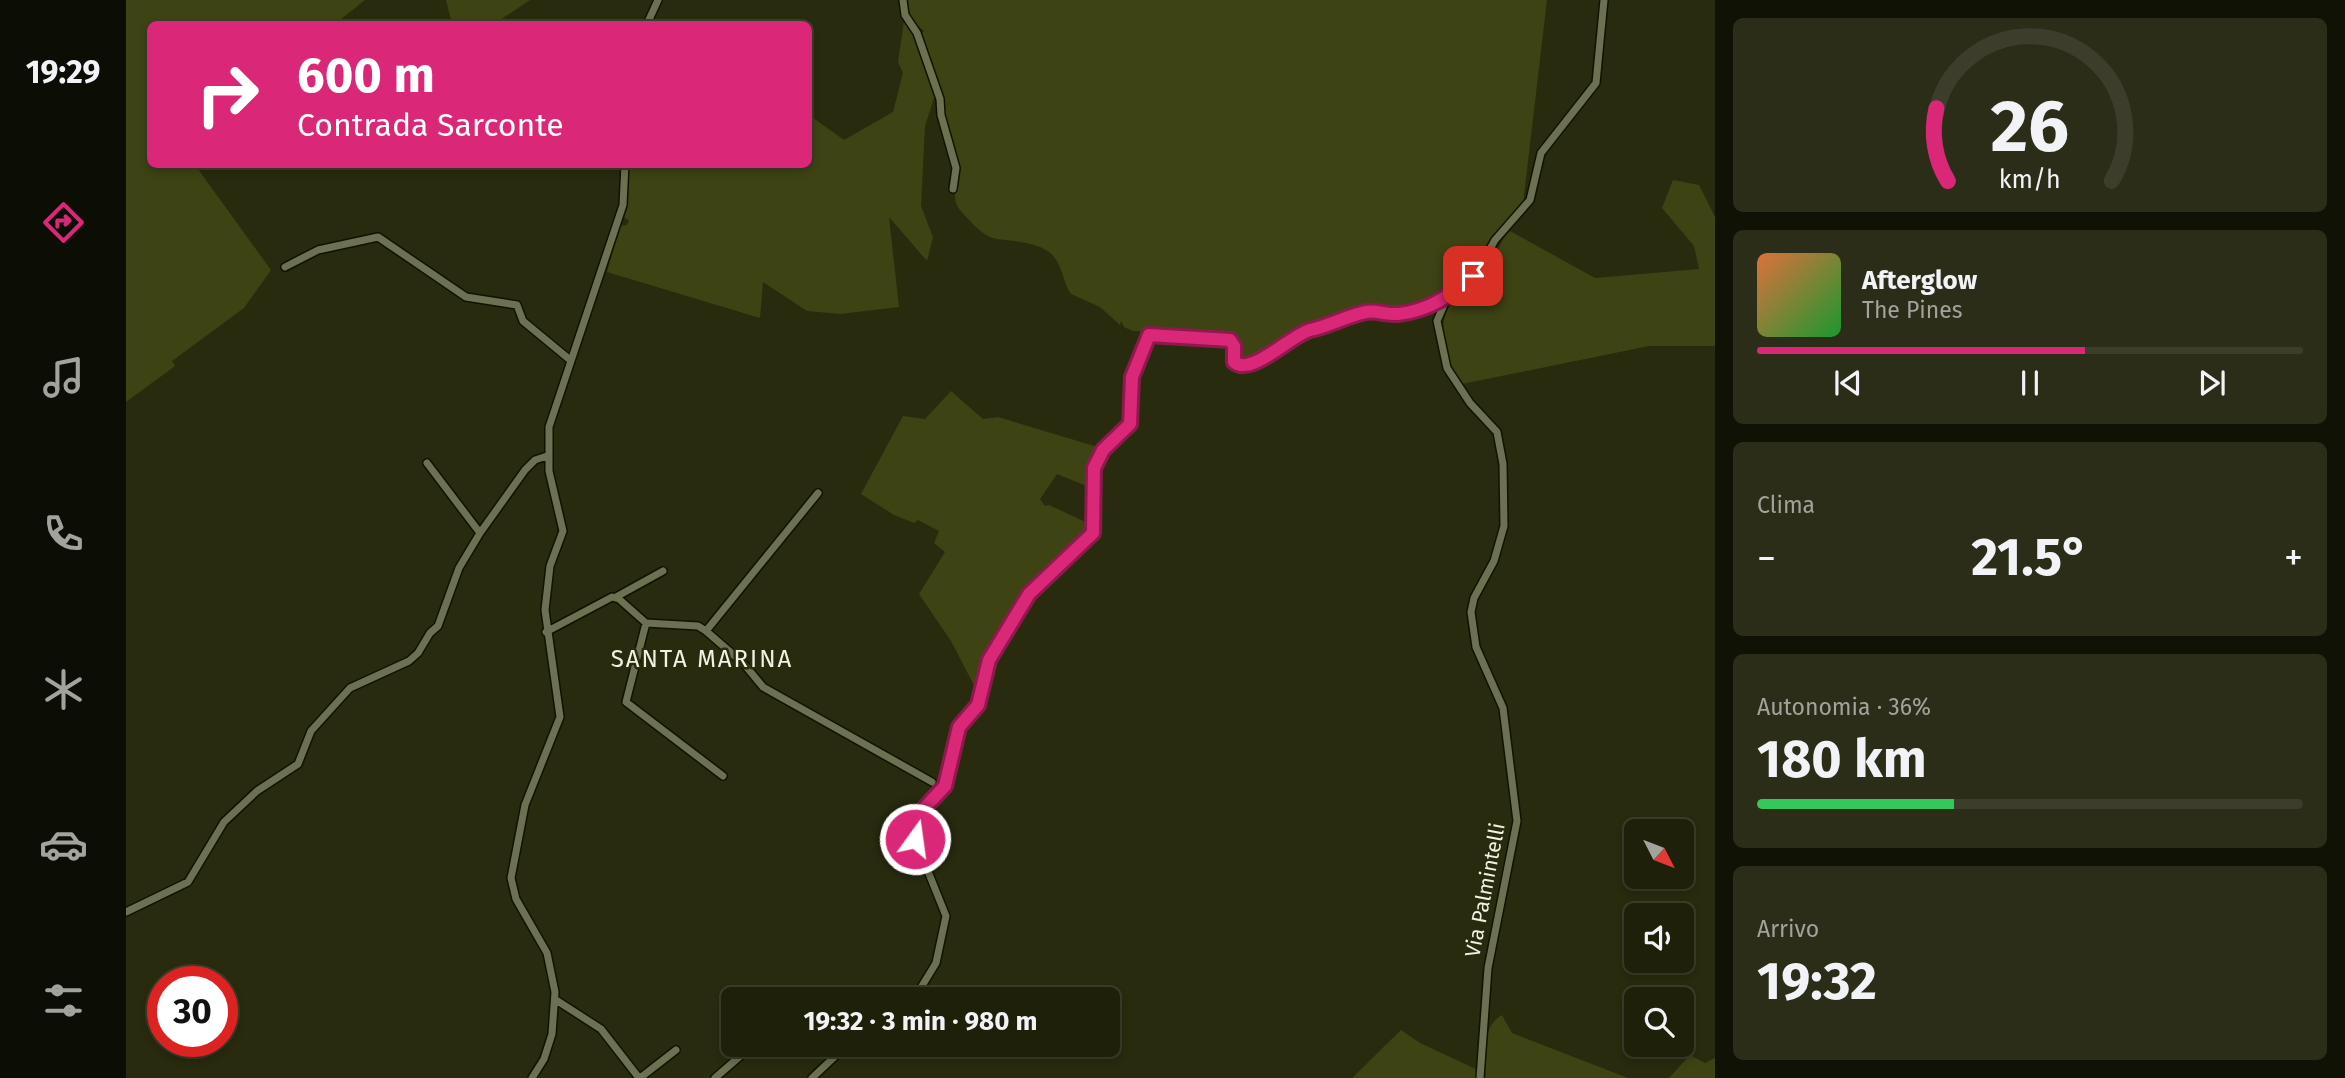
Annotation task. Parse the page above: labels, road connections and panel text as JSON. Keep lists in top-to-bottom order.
{
  "streets": {
    "street": ["Via Palmintelli"]
  },
  "districts": ["SANTA MARINA"],
  "north": "bottom right",
  "page": {
    "tabs": "19:29",
    "turn": ["600 m", "Contrada Sarconte"],
    "song": ["Afterglow", "The Pines"],
    "tile": [
      "Clima",
      ["Autonomia · 36%", "180 km"],
      ["Arrivo", "19:32"]
    ],
    "heat": ["−", "21.5°", "+"],
    "limit": "30",
    "trip": "19:32 · 3 min · 980 m",
    "gauge": ["26", "km/h"]
  }
}
